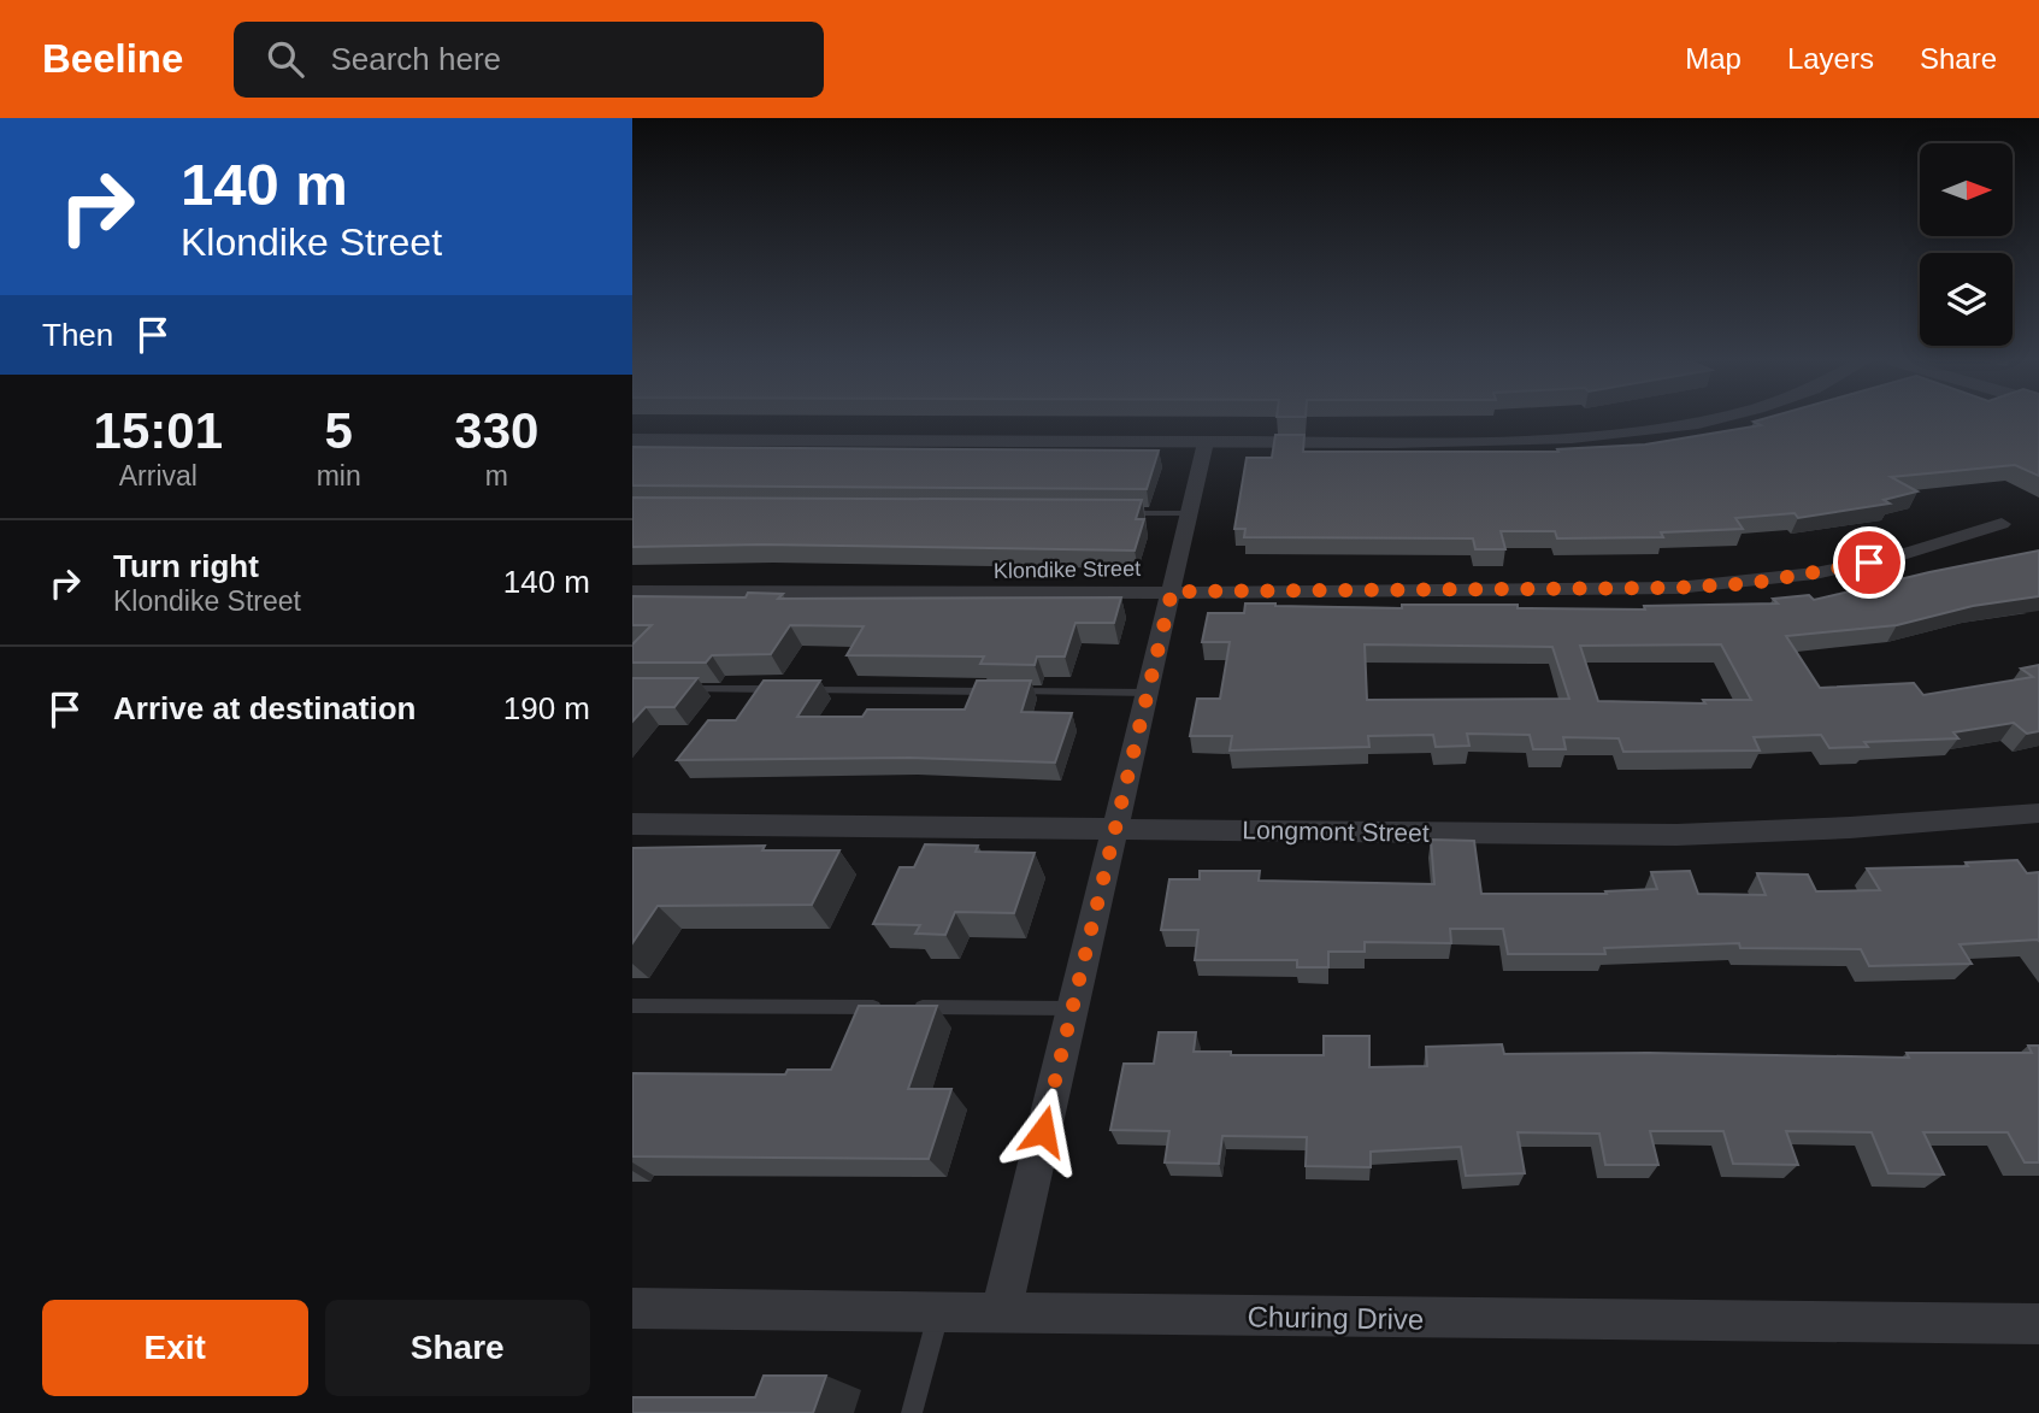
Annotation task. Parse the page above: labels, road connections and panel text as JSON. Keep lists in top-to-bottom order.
{
  "streets": {
    "street": ["Klondike Street", "Longmont Street", "Churing Drive"]
  },
  "north": "right",
  "page": {
    "header": "Beeline",
    "search": "Search here",
    "nav": ["Map", "Layers", "Share"],
    "turn": ["140 m", "Klondike Street"],
    "then": "Then",
    "eta": [
      "15:01",
      "Arrival",
      "5",
      "min",
      "330",
      "m"
    ],
    "list": [
      {
        "name": "Turn right",
        "note": "Klondike Street",
        "value": "140 m"
      },
      {
        "name": "Arrive at destination",
        "value": "190 m"
      }
    ],
    "buttons": ["Exit", "Share"]
  }
}
